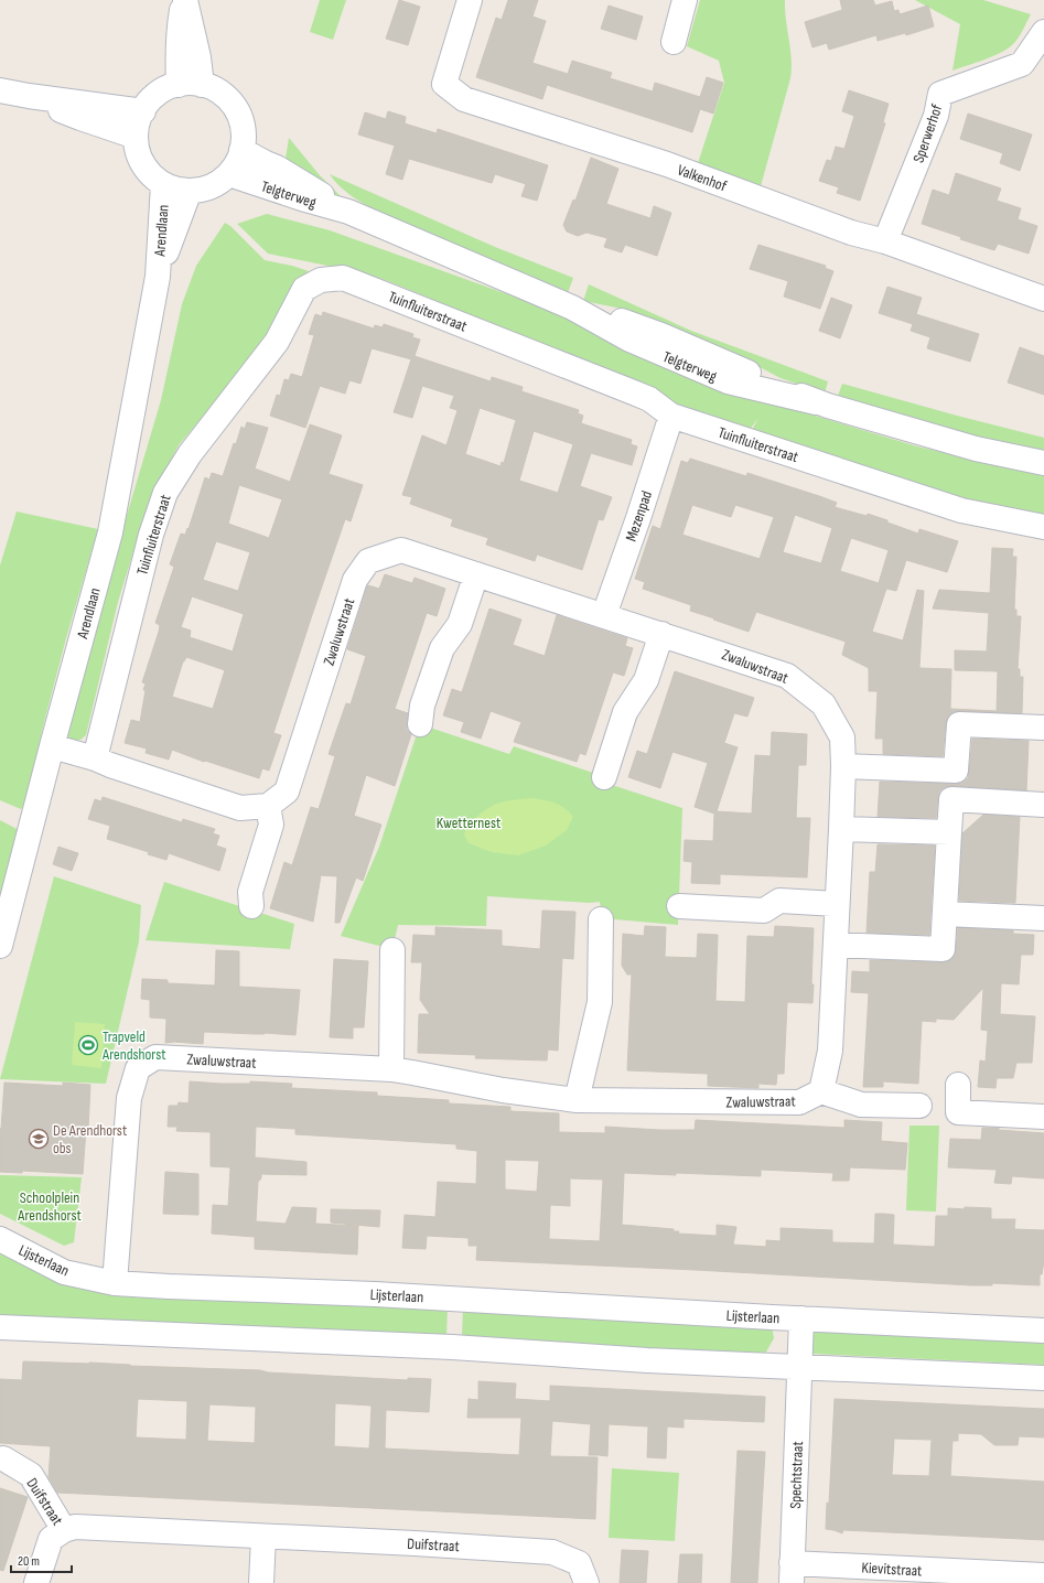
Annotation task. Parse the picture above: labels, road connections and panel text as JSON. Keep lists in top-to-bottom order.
{
  "streets": {
    "street": [
      "Sperwerhof",
      "Valkenhof",
      "Telgterweg",
      "Arendlaan",
      "Tuinfluiterstraat",
      "Mezenpad",
      "Zwaluwstraat",
      "Lijsterlaan",
      "Spechtstraat",
      "Duifstraat",
      "Kievitstraat"
    ]
  },
  "crossings": [
    ["Sperwerhof", "Valkenhof"],
    ["Telgterweg", "Arendlaan"],
    ["Tuinfluiterstraat", "Mezenpad"],
    ["Mezenpad", "Zwaluwstraat"],
    ["Zwaluwstraat", "Lijsterlaan"],
    ["Lijsterlaan", "Spechtstraat"],
    ["Spechtstraat", "Kievitstraat"]
  ],
  "parks": ["Kwetternest", "Schoolplein Arendshorst"],
  "places": {
    "sports": ["Trapveld Arendshorst"],
    "school or university": ["De Arendhorst obs"]
  },
  "scale_bar": "20 m"
}
